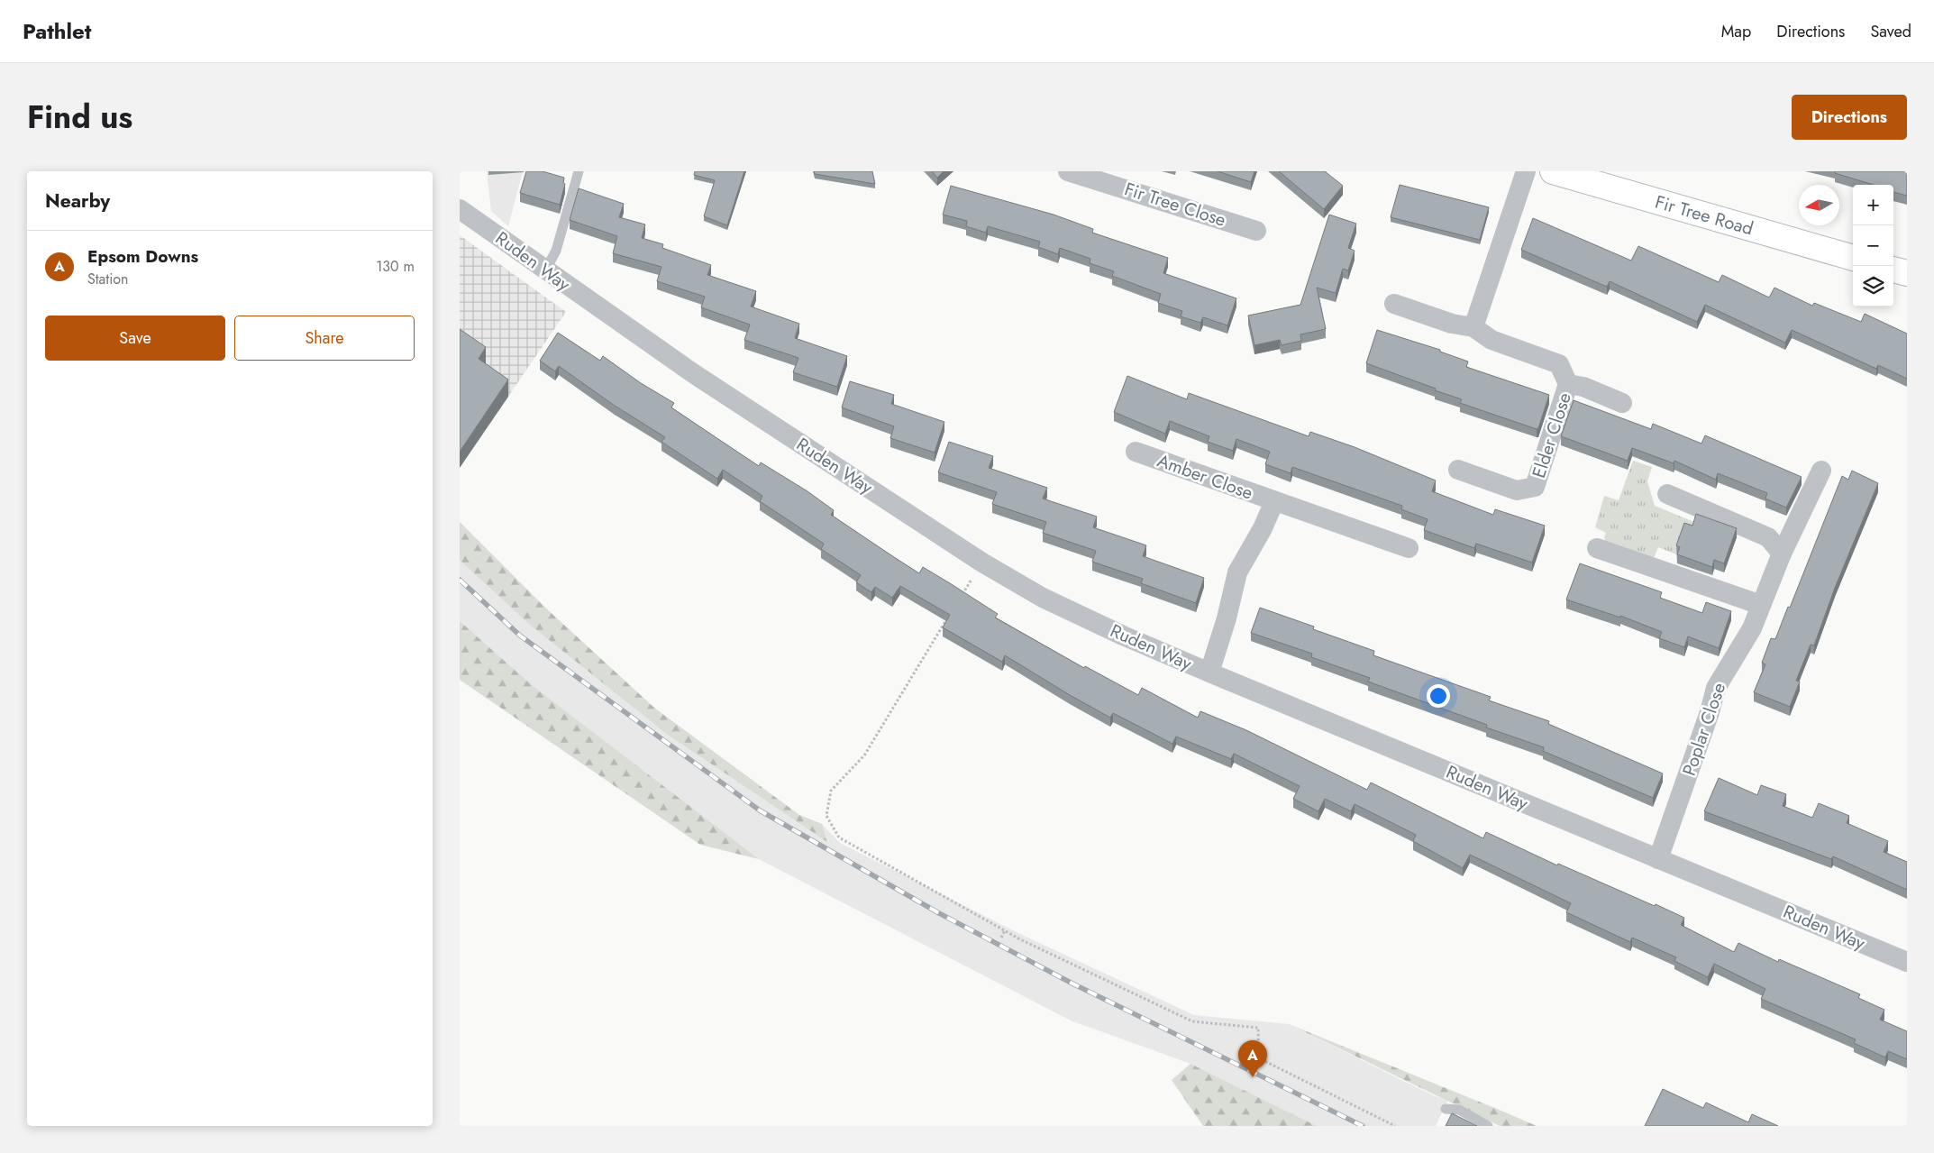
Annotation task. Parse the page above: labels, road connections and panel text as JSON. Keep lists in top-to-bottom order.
{
  "streets": {
    "main road": ["Fir Tree Road"],
    "street": [
      "Fir Tree Close",
      "Ruden Way",
      "Elder Close",
      "Amber Close",
      "Poplar Close"
    ]
  },
  "crossings": [
    ["Ruden Way", "Amber Close"],
    ["Ruden Way", "Poplar Close"]
  ],
  "north": "left",
  "page": {
    "header": "Pathlet",
    "nav": ["Map", "Directions", "Saved"],
    "title": "Find us",
    "buttons": [
      "Directions",
      ["Save", "Share"]
    ],
    "heading": "Nearby",
    "map_buttons": ["+", "−"],
    "list": [
      {
        "mark": "A",
        "name": "Epsom Downs",
        "note": "Station",
        "value": "130 m"
      }
    ],
    "pins": "A"
  }
}
